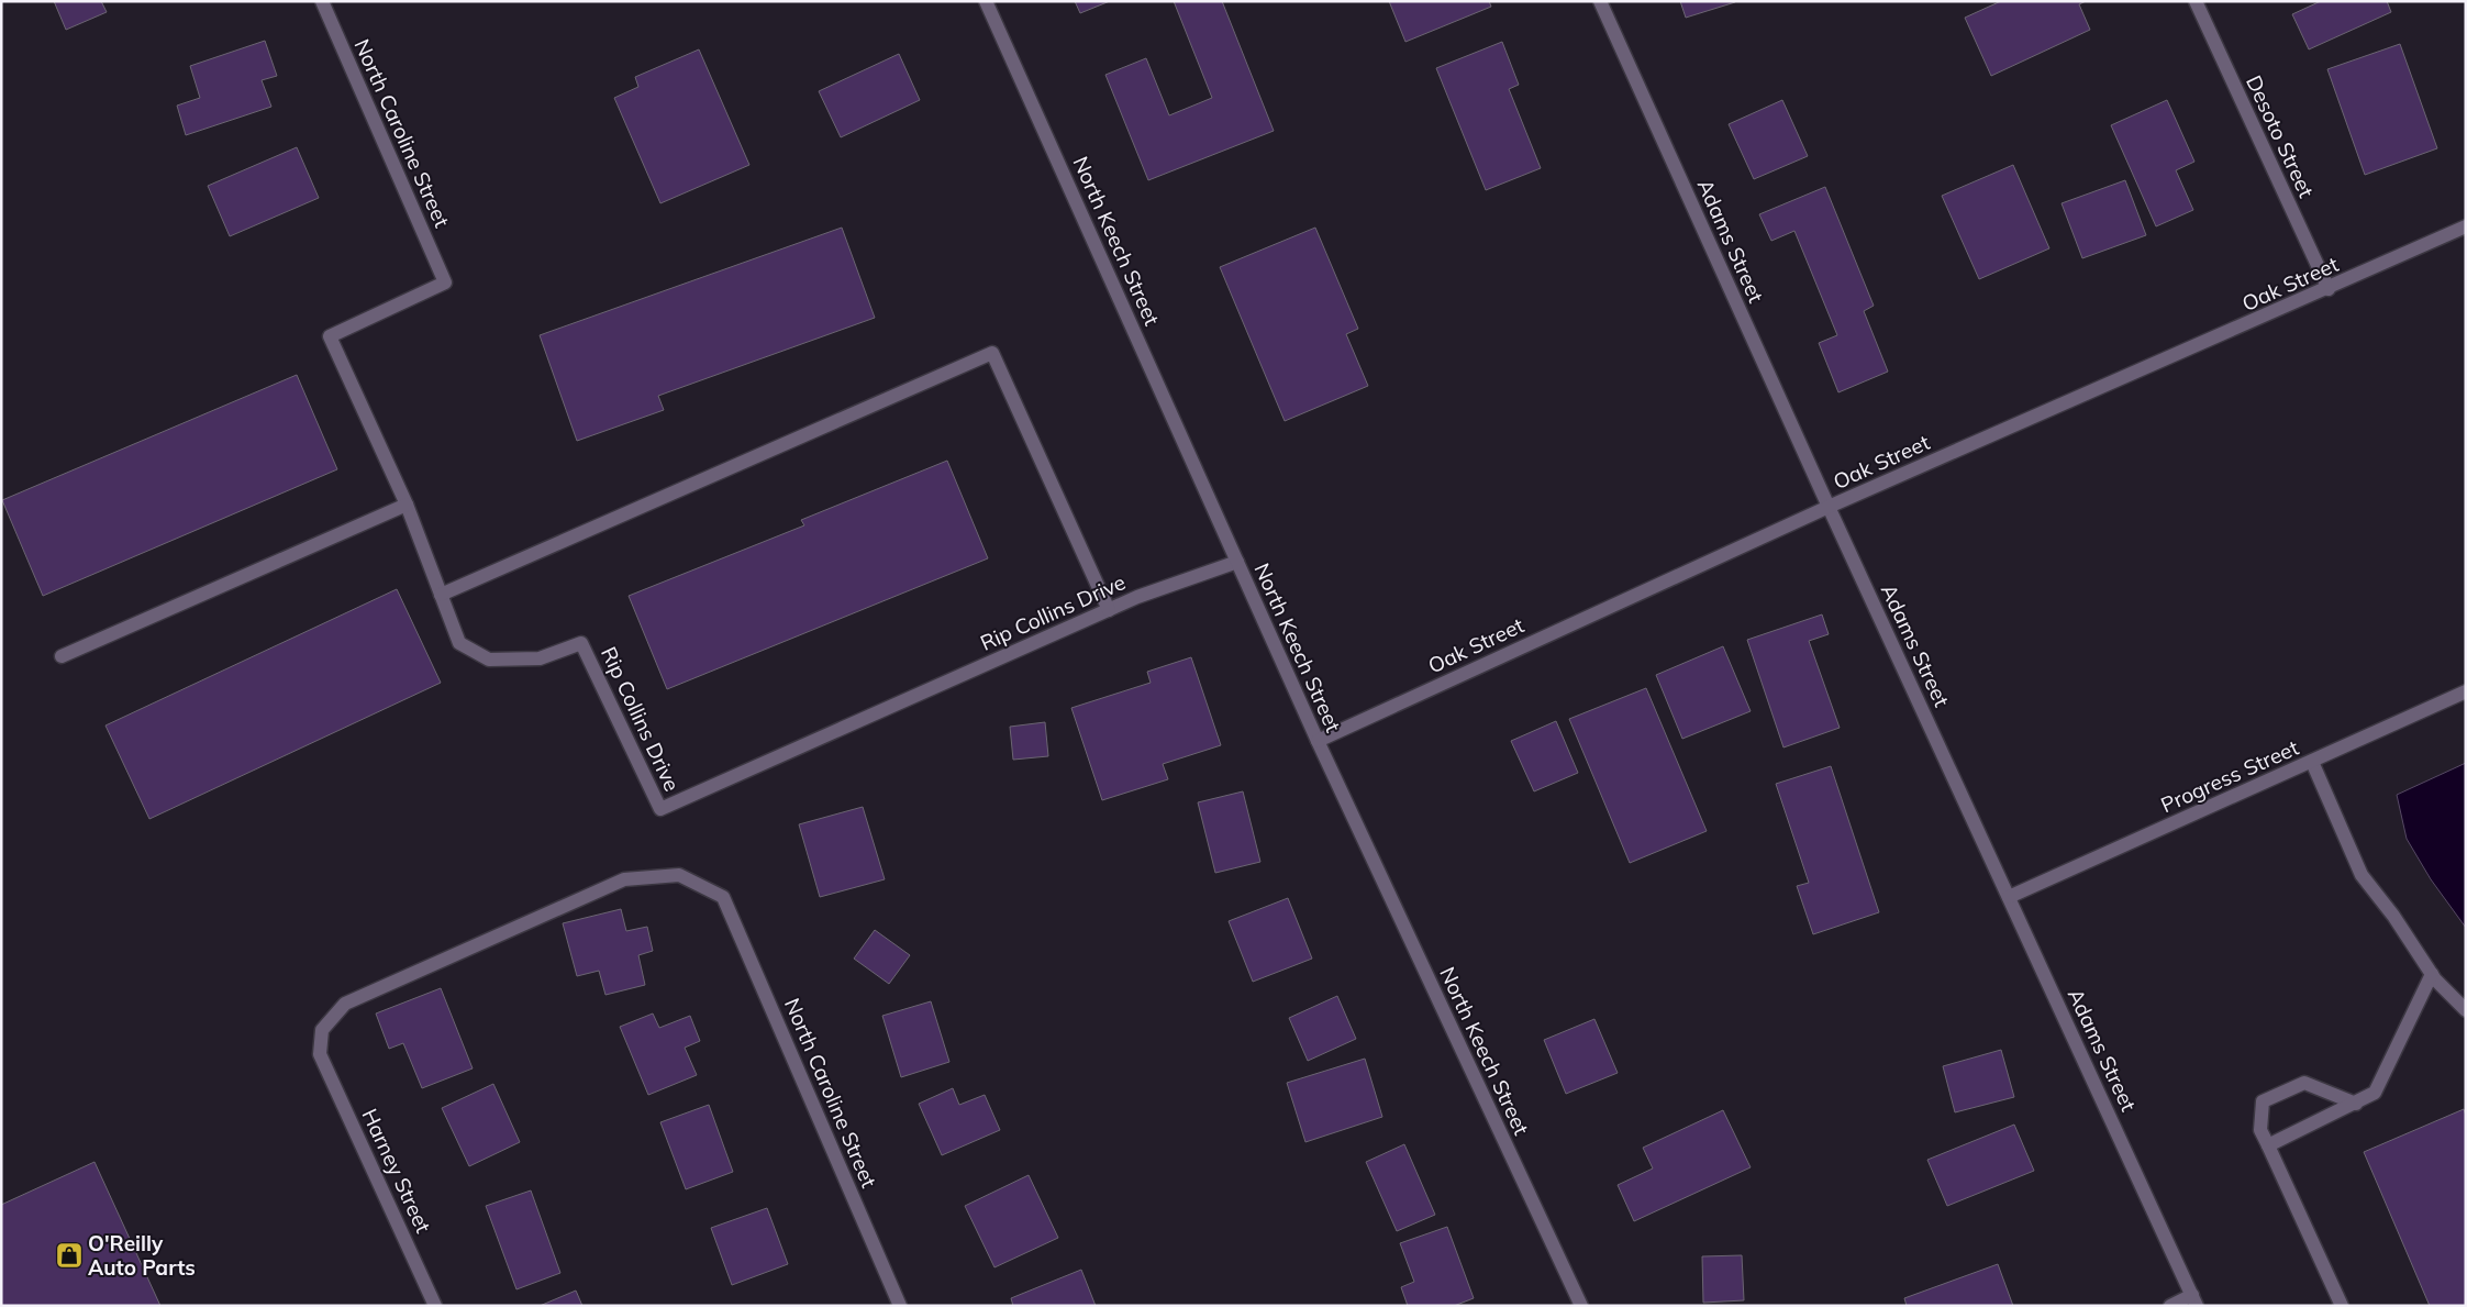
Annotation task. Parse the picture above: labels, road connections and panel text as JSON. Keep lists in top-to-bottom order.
{
  "streets": {
    "street": [
      "North Caroline Street",
      "Desoto Street",
      "North Keech Street",
      "Adams Street",
      "Oak Street",
      "Rip Collins Drive",
      "Progress Street",
      "Harney Street"
    ]
  },
  "crossings": [
    ["North Caroline Street", "Rip Collins Drive"],
    ["North Caroline Street", "Harney Street"],
    ["Desoto Street", "Oak Street"],
    ["North Keech Street", "Oak Street"],
    ["North Keech Street", "Rip Collins Drive"],
    ["Adams Street", "Oak Street"],
    ["Adams Street", "Progress Street"]
  ],
  "places": {
    "shop": ["O'Reilly Auto Parts"]
  }
}
